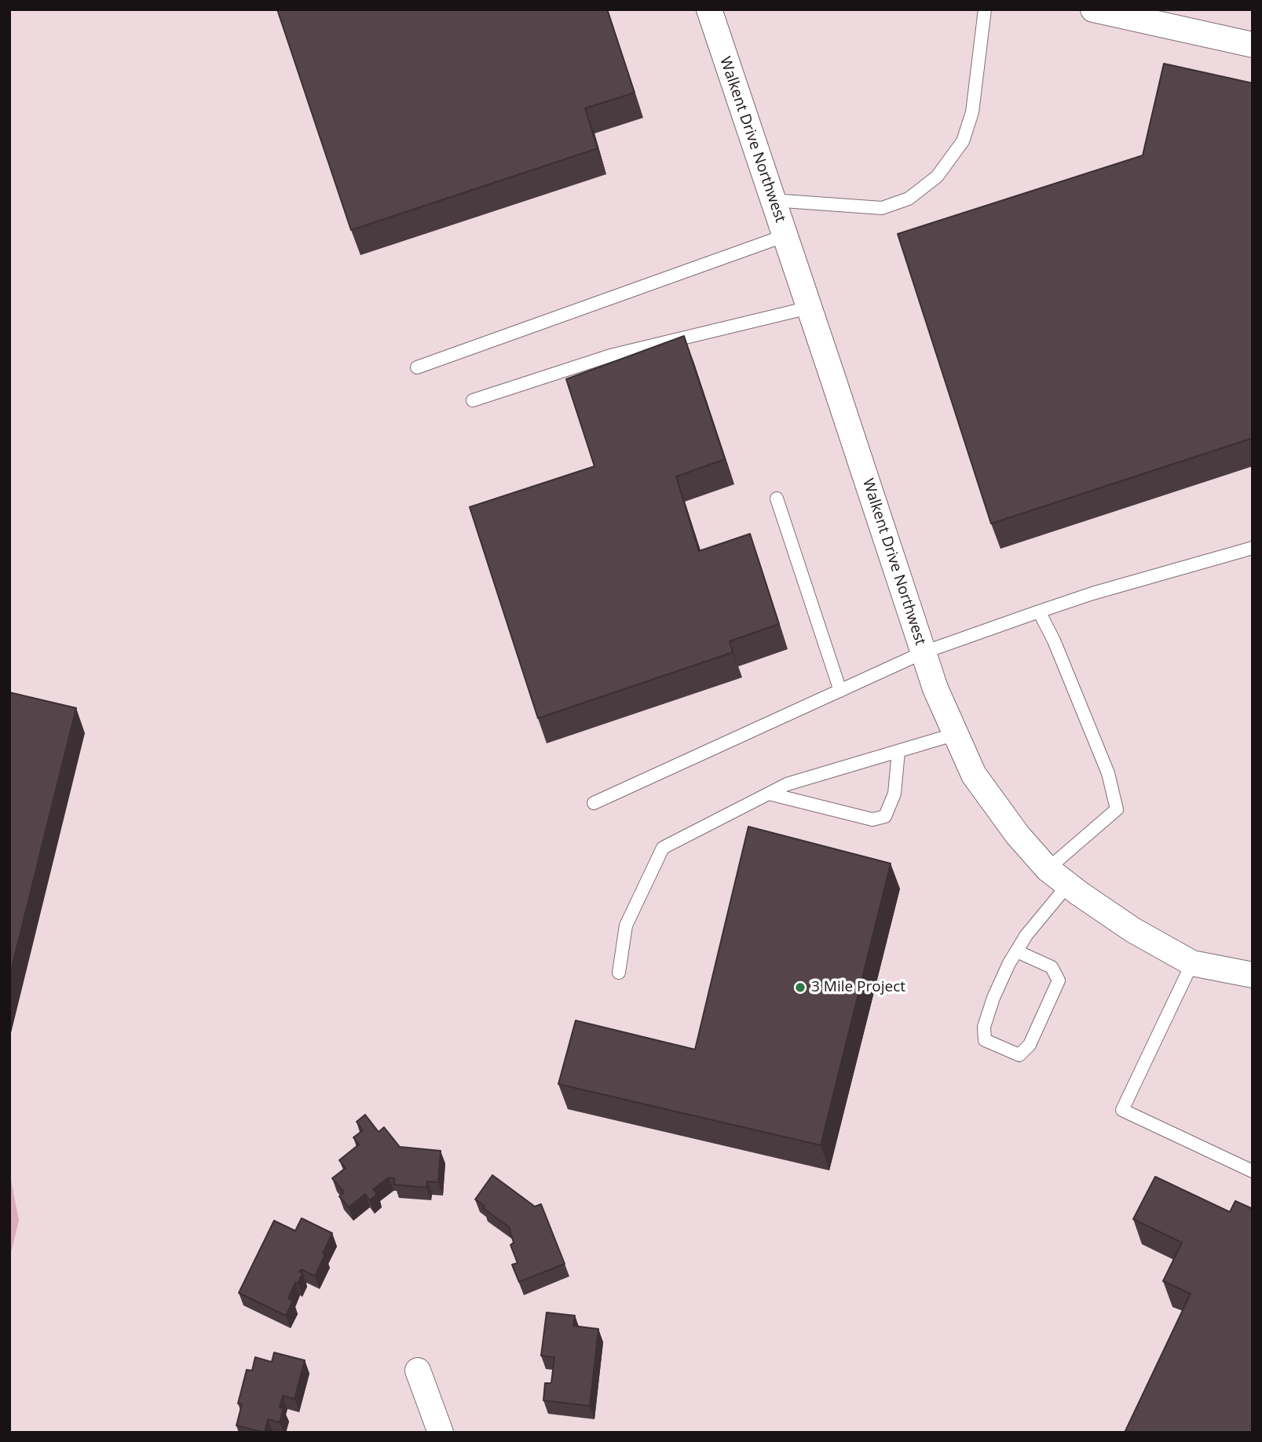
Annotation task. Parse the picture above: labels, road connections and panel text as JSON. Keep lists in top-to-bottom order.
{
  "streets": {
    "street": ["Walkent Drive Northwest"]
  },
  "places": ["3 Mile Project"]
}
